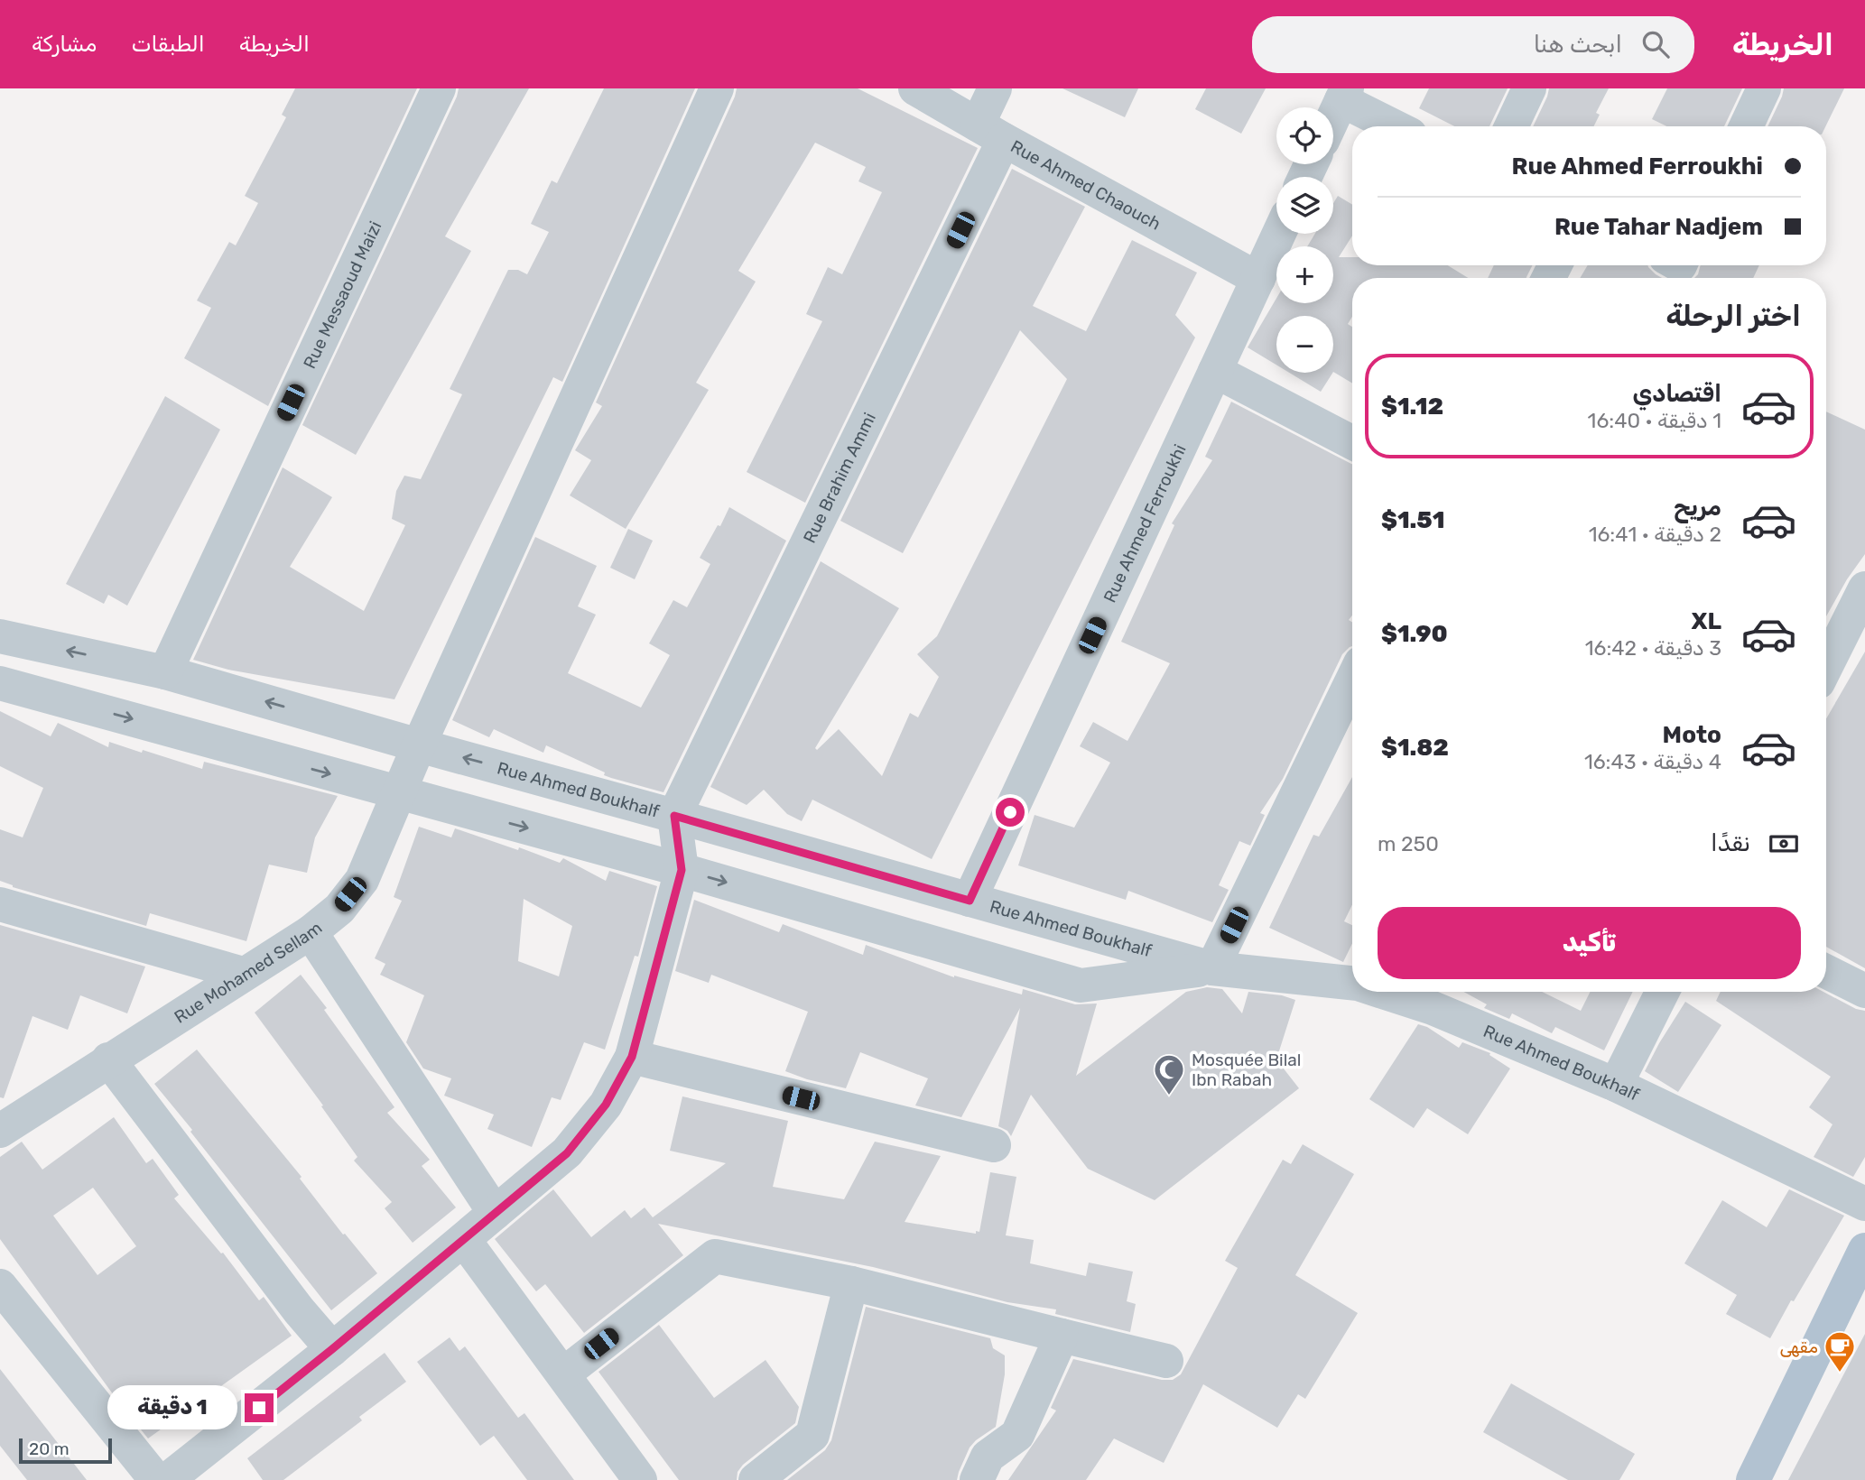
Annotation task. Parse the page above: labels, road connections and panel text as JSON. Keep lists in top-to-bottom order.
{
  "streets": {
    "street": [
      "Rue Ahmed Chaouch",
      "Rue Messaoud Maizi",
      "Rue Brahim Ammi",
      "Rue Ahmed Ferroukhi",
      "Rue Ahmed Boukhalf",
      "Rue Mohamed Sellam"
    ]
  },
  "crossings": [
    ["Rue Ahmed Chaouch", "Rue Brahim Ammi"],
    ["Rue Ahmed Chaouch", "Rue Ahmed Ferroukhi"],
    ["Rue Messaoud Maizi", "Rue Ahmed Boukhalf"],
    ["Rue Brahim Ammi", "Rue Ahmed Boukhalf"],
    ["Rue Ahmed Ferroukhi", "Rue Ahmed Boukhalf"],
    ["Rue Ahmed Boukhalf", "Rue Mohamed Sellam"]
  ],
  "places": {
    "mosque": ["Mosquée Bilal Ibn Rabah"],
    "cafe": ["مقهى"]
  },
  "scale_bar": "20 m",
  "page": {
    "header": "الخريطة",
    "search": "ابحث هنا",
    "nav": ["الخريطة", "الطبقات", "مشاركة"],
    "map_buttons": ["+", "−"],
    "banner": ["Rue Ahmed Ferroukhi", "Rue Tahar Nadjem"],
    "heading": "اختر الرحلة",
    "list": [
      {
        "name": "اقتصادي",
        "note": "1 دقيقة · 16:40",
        "value": "$1.12"
      },
      {
        "name": "مريح",
        "note": "2 دقيقة · 16:41",
        "value": "$1.51"
      },
      {
        "name": "XL",
        "note": "3 دقيقة · 16:42",
        "value": "$1.90"
      },
      {
        "name": "Moto",
        "note": "4 دقيقة · 16:43",
        "value": "$1.82"
      }
    ],
    "pay": ["نقدًا", "250 m"],
    "buttons": "تأكيد",
    "bubble": "1 دقيقة",
    "scale": "20 m"
  }
}
